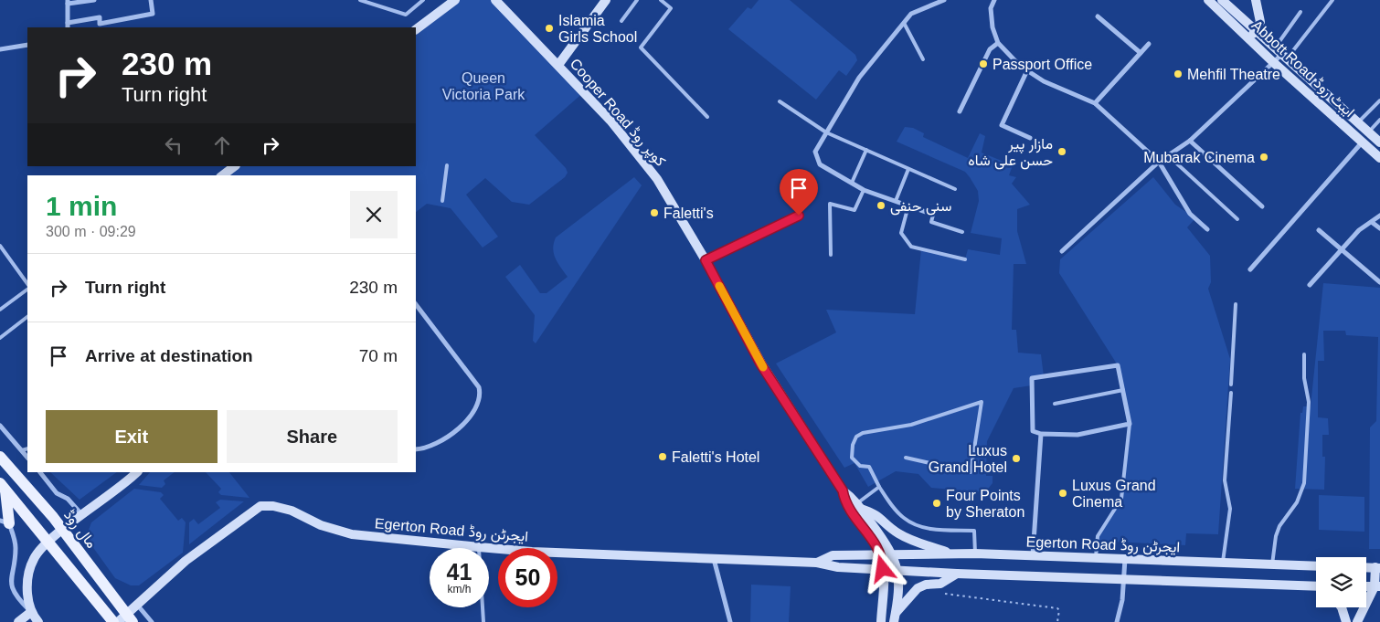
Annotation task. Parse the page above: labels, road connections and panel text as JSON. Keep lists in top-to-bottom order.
{
  "streets": {
    "main road": [
      "Abbott Road ایبٹ روڈ",
      "Cooper Road کوپر روڈ",
      "مال روڈ",
      "Egerton Road ایجرٹن روڈ"
    ]
  },
  "crossings": [
    ["Cooper Road کوپر روڈ", "Egerton Road ایجرٹن روڈ"],
    ["مال روڈ", "Egerton Road ایجرٹن روڈ"]
  ],
  "parks": ["Queen Victoria Park"],
  "places": [
    "Islamia Girls School",
    "Passport Office",
    "Mehfil Theatre",
    "مازار پیر حسن علی شاہ",
    "Mubarak Cinema",
    "سنی حنفی",
    "Faletti's",
    "Faletti's Hotel",
    "Luxus Grand Hotel",
    "Luxus Grand Cinema",
    "Four Points by Sheraton"
  ],
  "page": {
    "turn": ["230 m", "Turn right"],
    "heading": ["1 min", "300 m · 09:29"],
    "list": [
      {
        "name": "Turn right",
        "value": "230 m"
      },
      {
        "name": "Arrive at destination",
        "value": "70 m"
      }
    ],
    "buttons": ["Exit", "Share"],
    "speed": "41 km/h",
    "limit": "50"
  }
}
